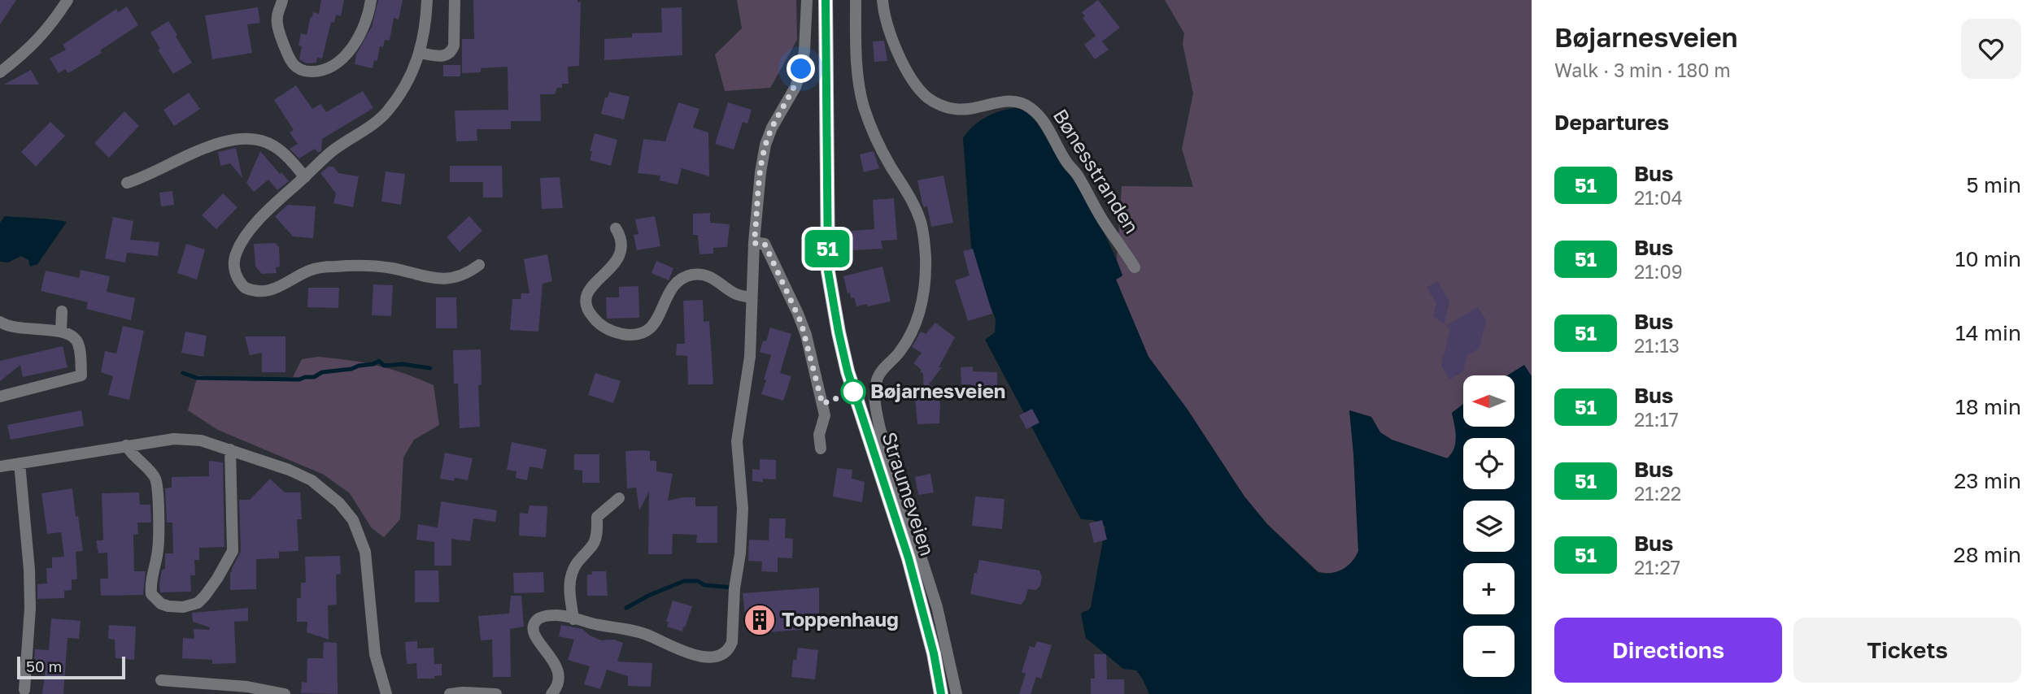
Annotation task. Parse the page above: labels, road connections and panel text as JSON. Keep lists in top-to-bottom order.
{
  "streets": {
    "main road": ["Straumeveien"],
    "street": ["Bønesstranden"]
  },
  "places": {
    "other": ["Bøjarnesveien"],
    "building": ["Toppenhaug"]
  },
  "lines": ["bus line 51"],
  "scale_bar": "50 m",
  "north": "left",
  "page": {
    "on_map": "51",
    "heading": [
      ["Bøjarnesveien", "Walk · 3 min · 180 m"],
      "Departures"
    ],
    "list": [
      {
        "mark": "51",
        "name": "Bus",
        "note": "21:04",
        "value": "5 min"
      },
      {
        "mark": "51",
        "name": "Bus",
        "note": "21:09",
        "value": "10 min"
      },
      {
        "mark": "51",
        "name": "Bus",
        "note": "21:13",
        "value": "14 min"
      },
      {
        "mark": "51",
        "name": "Bus",
        "note": "21:17",
        "value": "18 min"
      },
      {
        "mark": "51",
        "name": "Bus",
        "note": "21:22",
        "value": "23 min"
      },
      {
        "mark": "51",
        "name": "Bus",
        "note": "21:27",
        "value": "28 min"
      }
    ],
    "map_buttons": ["+", "−"],
    "buttons": ["Directions", "Tickets"],
    "scale": "50 m"
  }
}
